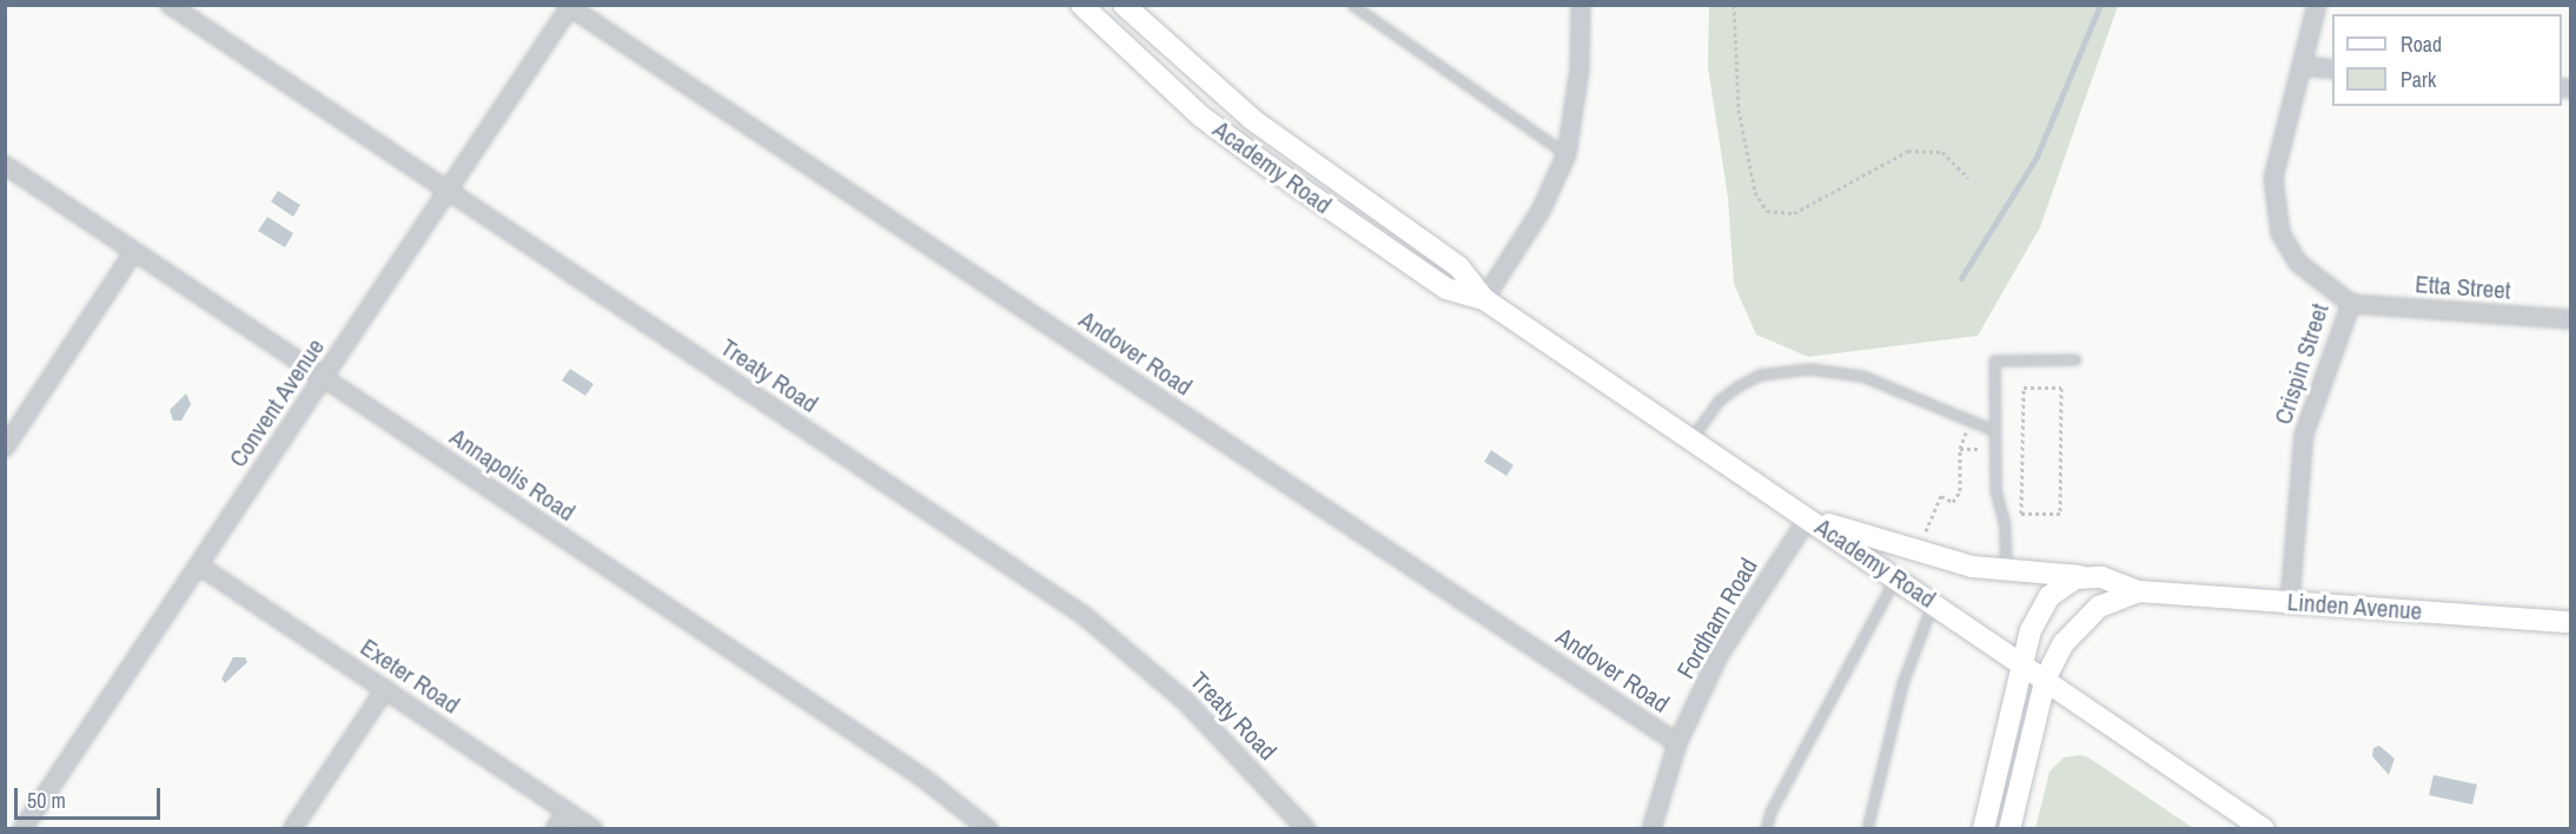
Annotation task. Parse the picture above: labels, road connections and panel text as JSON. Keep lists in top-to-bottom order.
{
  "streets": {
    "main road": ["Academy Road", "Linden Avenue"],
    "street": [
      "Etta Street",
      "Andover Road",
      "Crispin Street",
      "Treaty Road",
      "Convent Avenue",
      "Annapolis Road",
      "Fordham Road",
      "Exeter Road"
    ]
  },
  "crossings": [
    ["Academy Road", "Linden Avenue"],
    ["Academy Road", "Fordham Road"],
    ["Etta Street", "Crispin Street"],
    ["Andover Road", "Convent Avenue"],
    ["Andover Road", "Fordham Road"],
    ["Crispin Street", "Linden Avenue"],
    ["Treaty Road", "Convent Avenue"],
    ["Convent Avenue", "Annapolis Road"],
    ["Convent Avenue", "Exeter Road"],
    ["Linden Avenue", "Fordham Road"]
  ],
  "legend": ["Road", "Park"],
  "scale_bar": "50 m"
}
